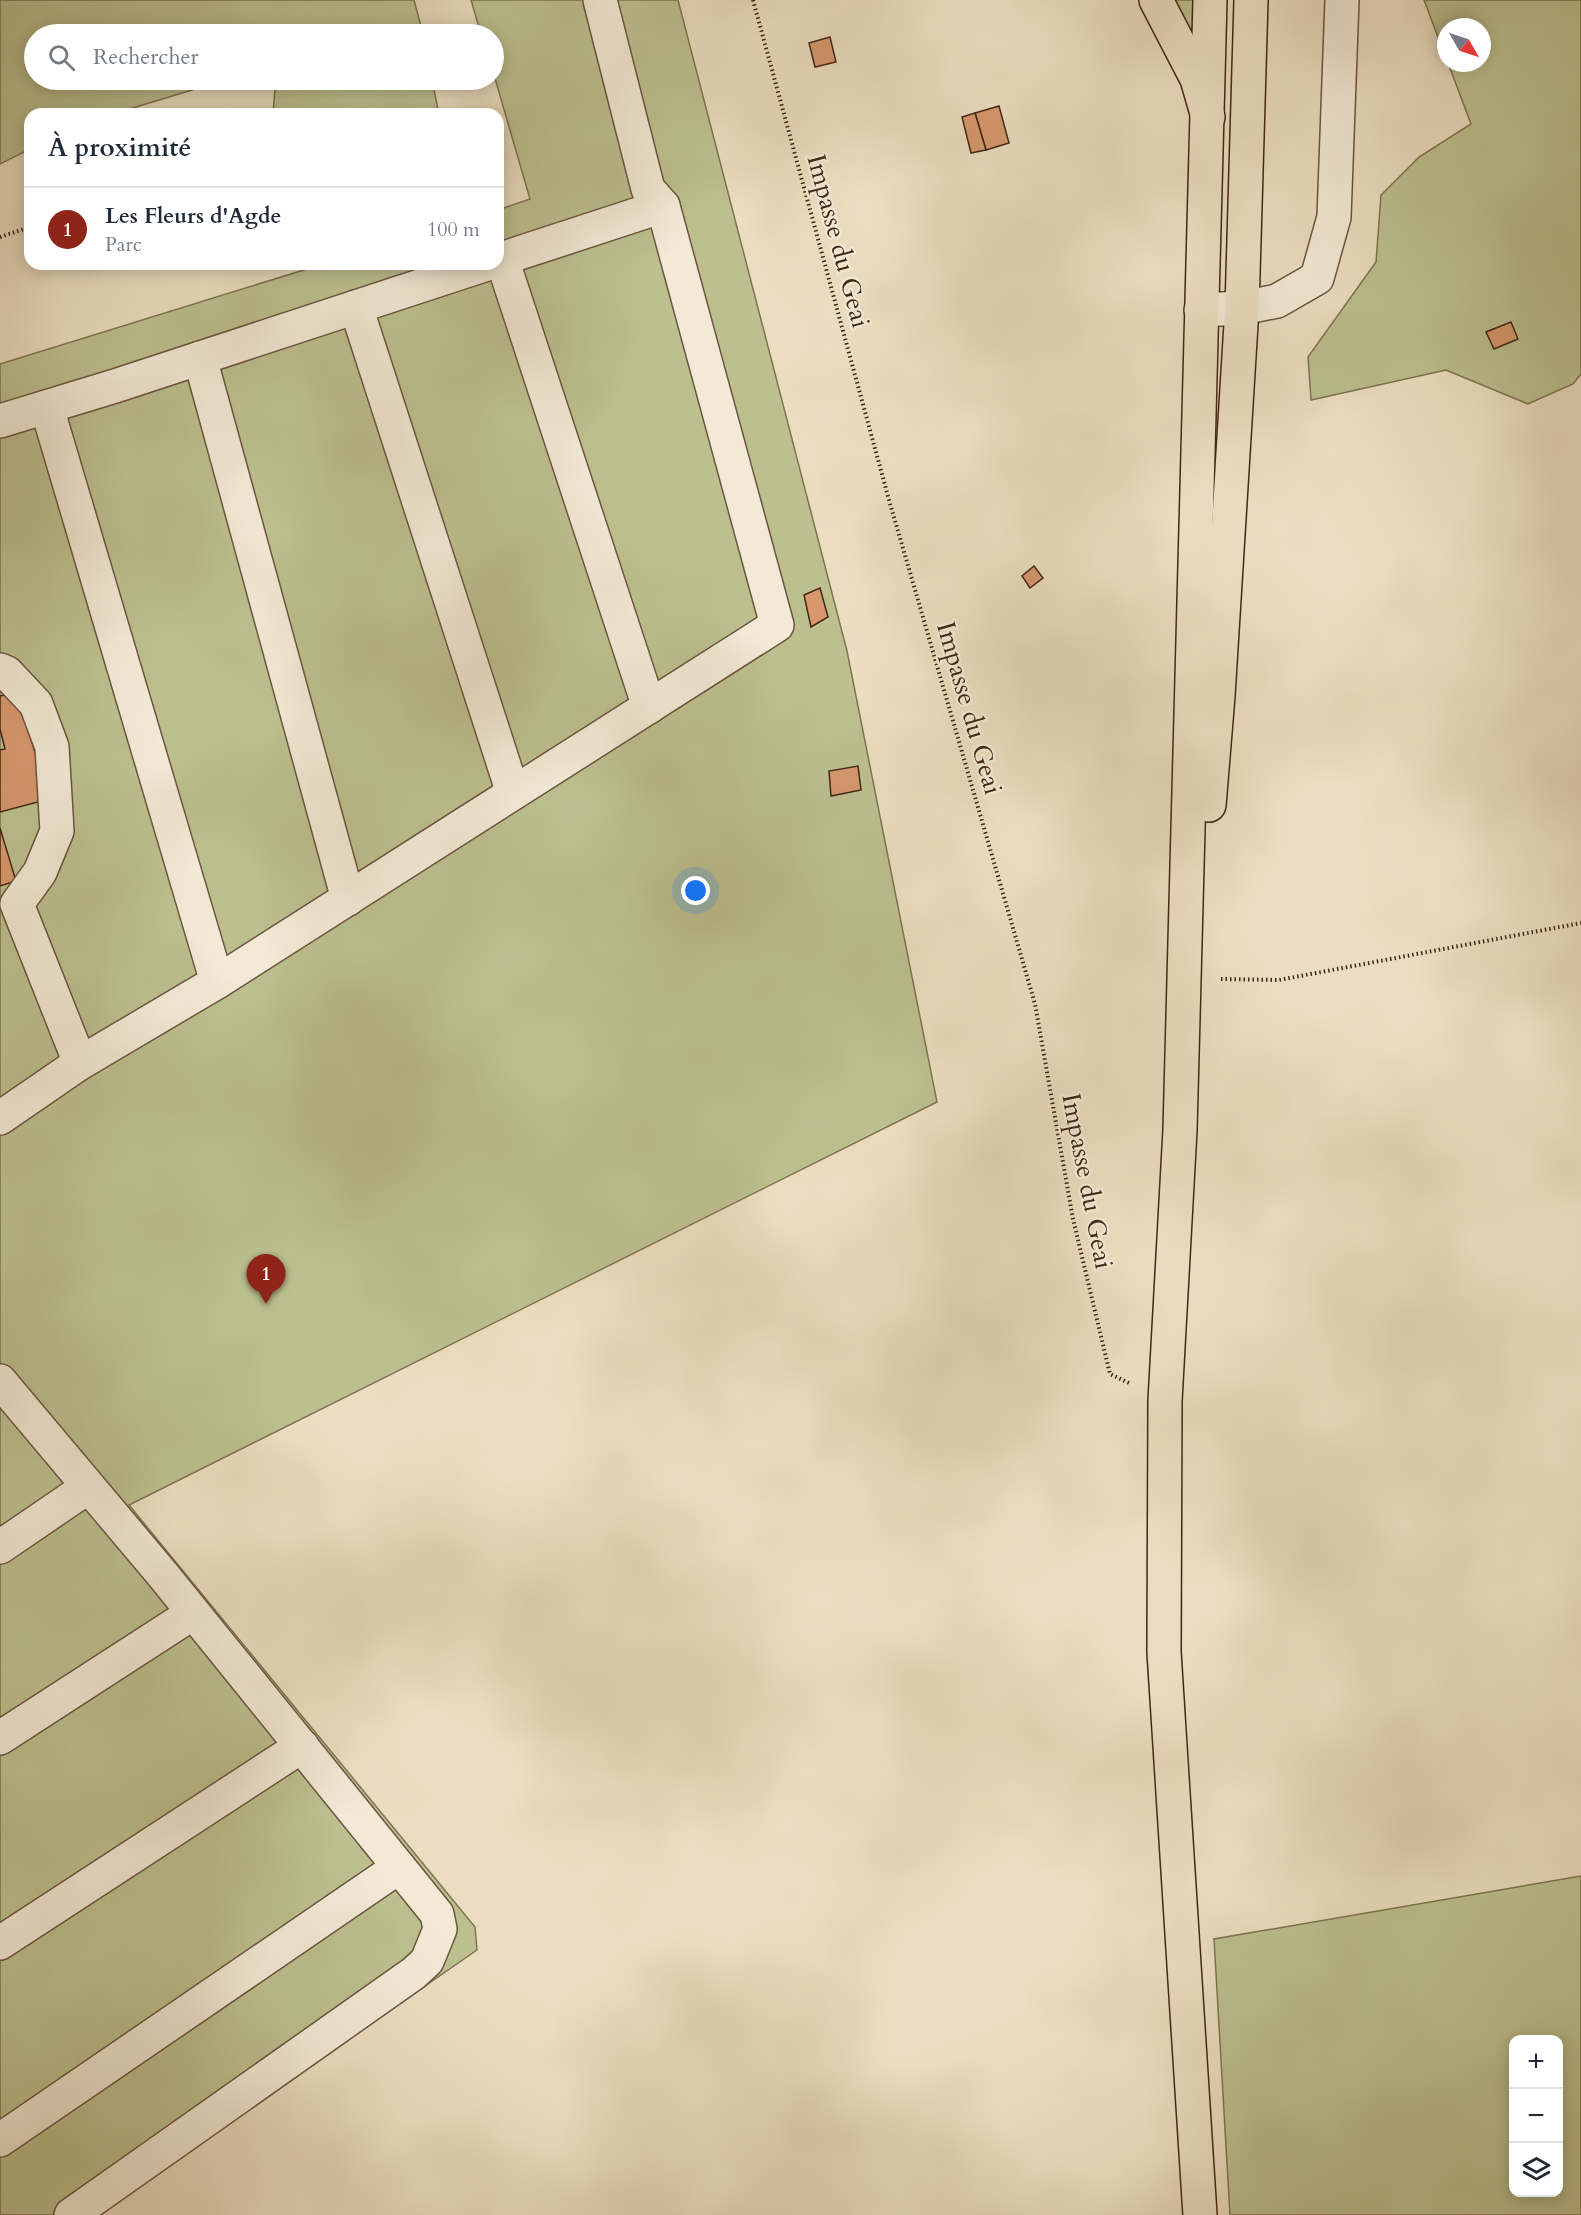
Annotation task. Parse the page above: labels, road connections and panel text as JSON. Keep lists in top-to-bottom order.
{
  "streets": {
    "path": ["Impasse du Geai"]
  },
  "north": "bottom right",
  "page": {
    "search": "Rechercher",
    "heading": "À proximité",
    "list": [
      {
        "mark": "1",
        "name": "Les Fleurs d'Agde",
        "note": "Parc",
        "value": "100 m"
      }
    ],
    "pins": "1",
    "map_buttons": ["+", "−"]
  }
}
